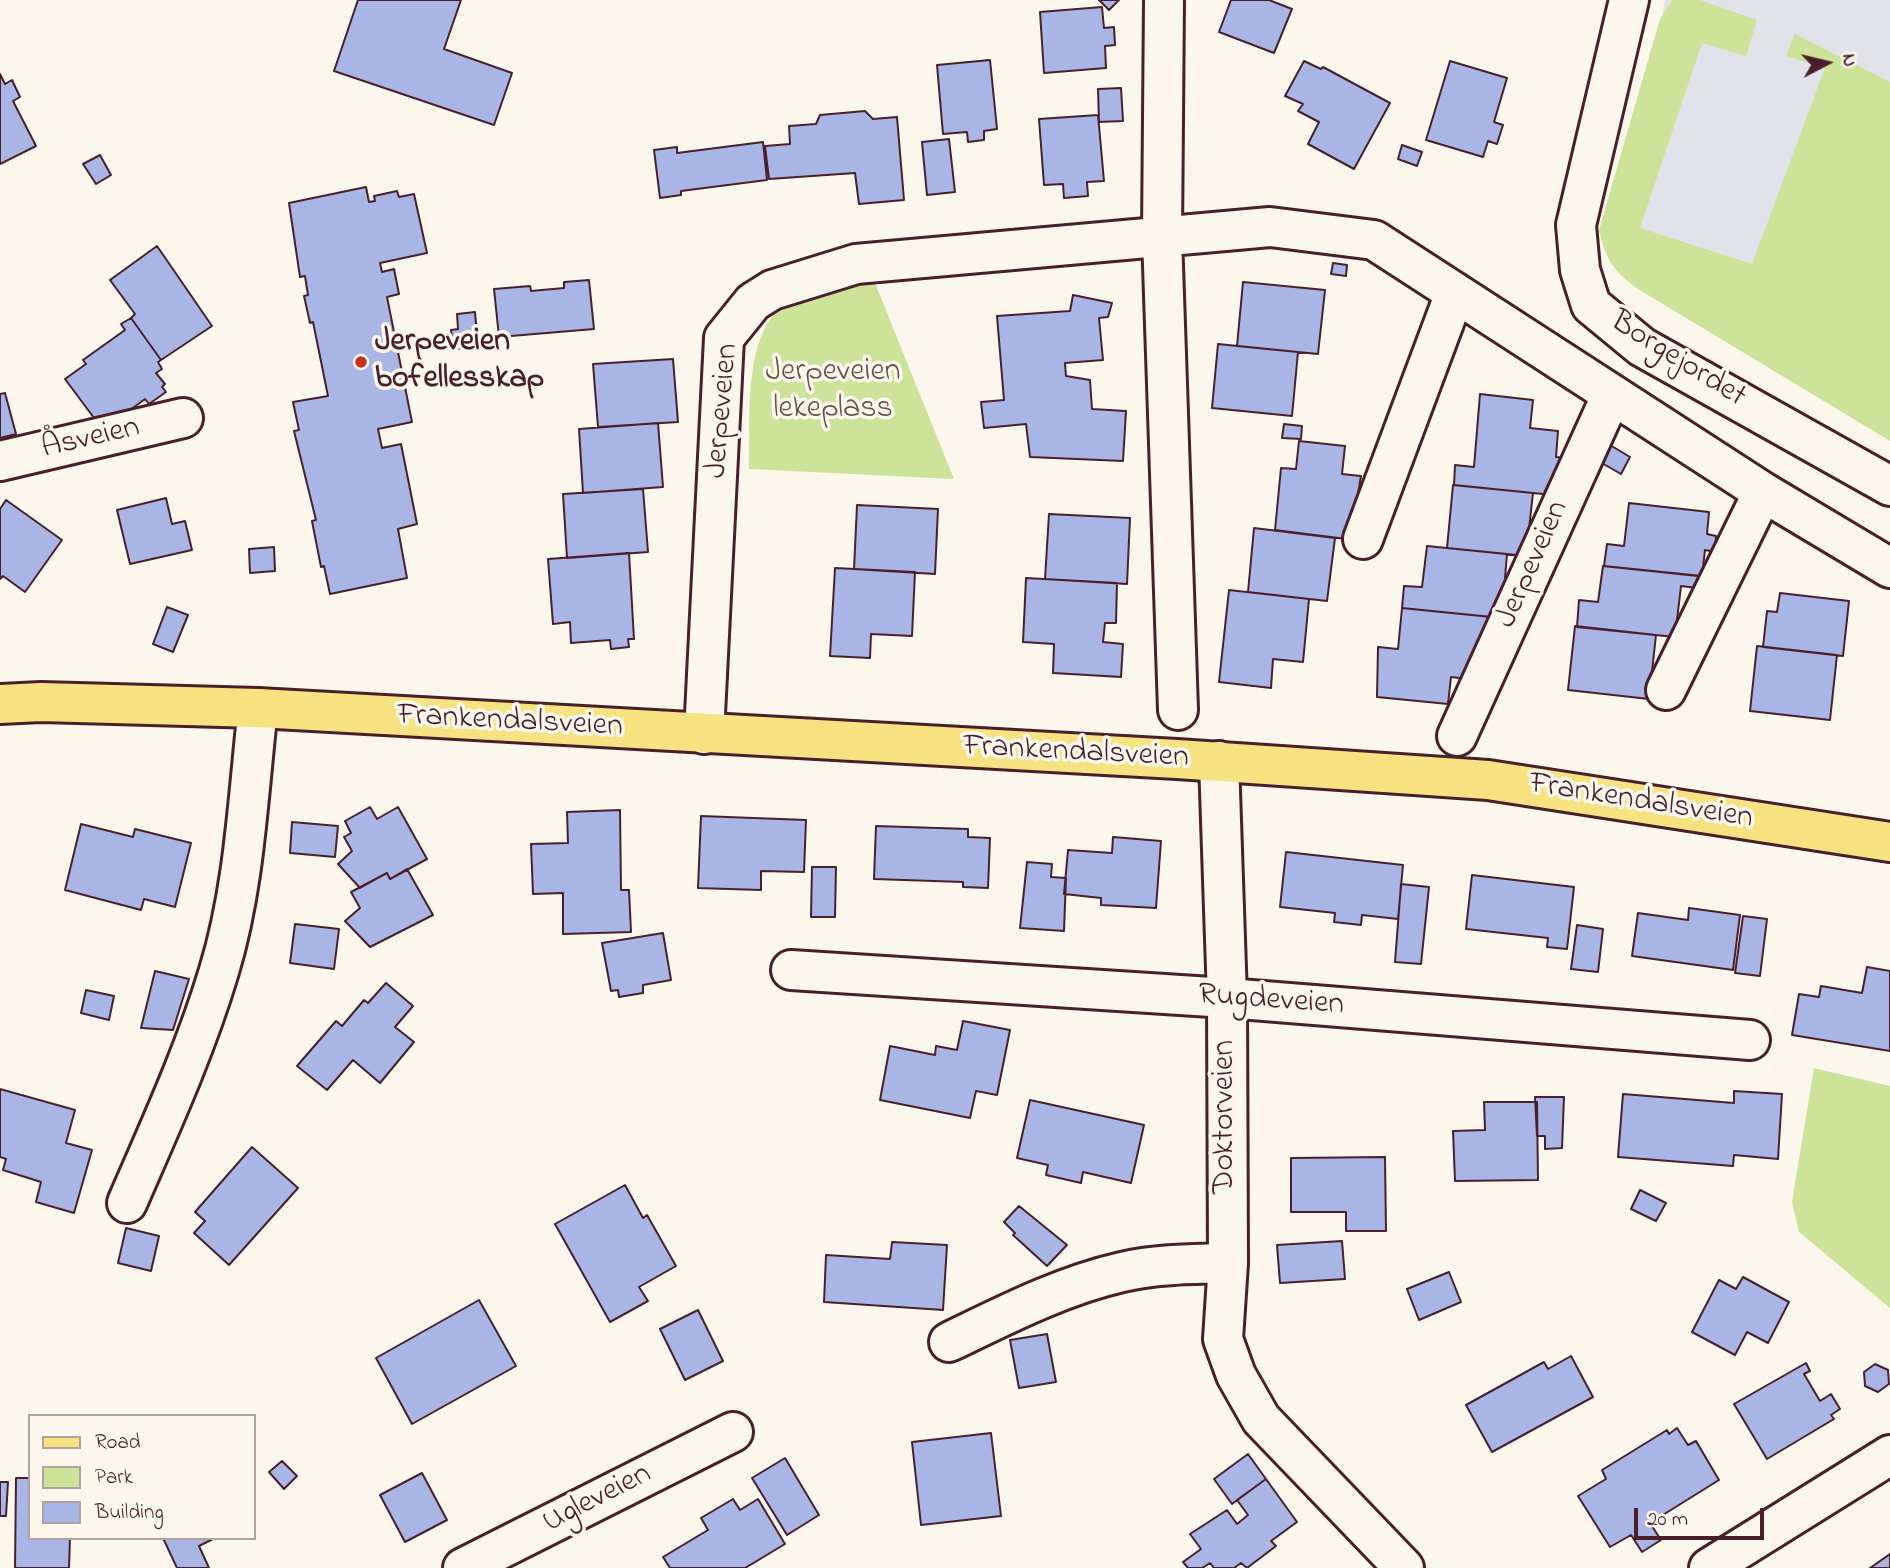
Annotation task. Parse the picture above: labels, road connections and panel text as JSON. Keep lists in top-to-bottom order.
{
  "streets": {
    "main road": ["Frankendalsveien"],
    "street": [
      "Borgejordet",
      "Jerpeveien",
      "Åsveien",
      "Rugdeveien",
      "Doktorveien",
      "Ugleveien"
    ]
  },
  "crossings": [
    ["Jerpeveien", "Frankendalsveien"],
    ["Frankendalsveien", "Doktorveien"],
    ["Rugdeveien", "Doktorveien"]
  ],
  "parks": ["Jerpeveien lekeplass"],
  "places": ["Jerpeveien bofellesskap"],
  "legend": ["Road", "Park", "Building"],
  "scale_bar": "20 m",
  "north": "right"
}
